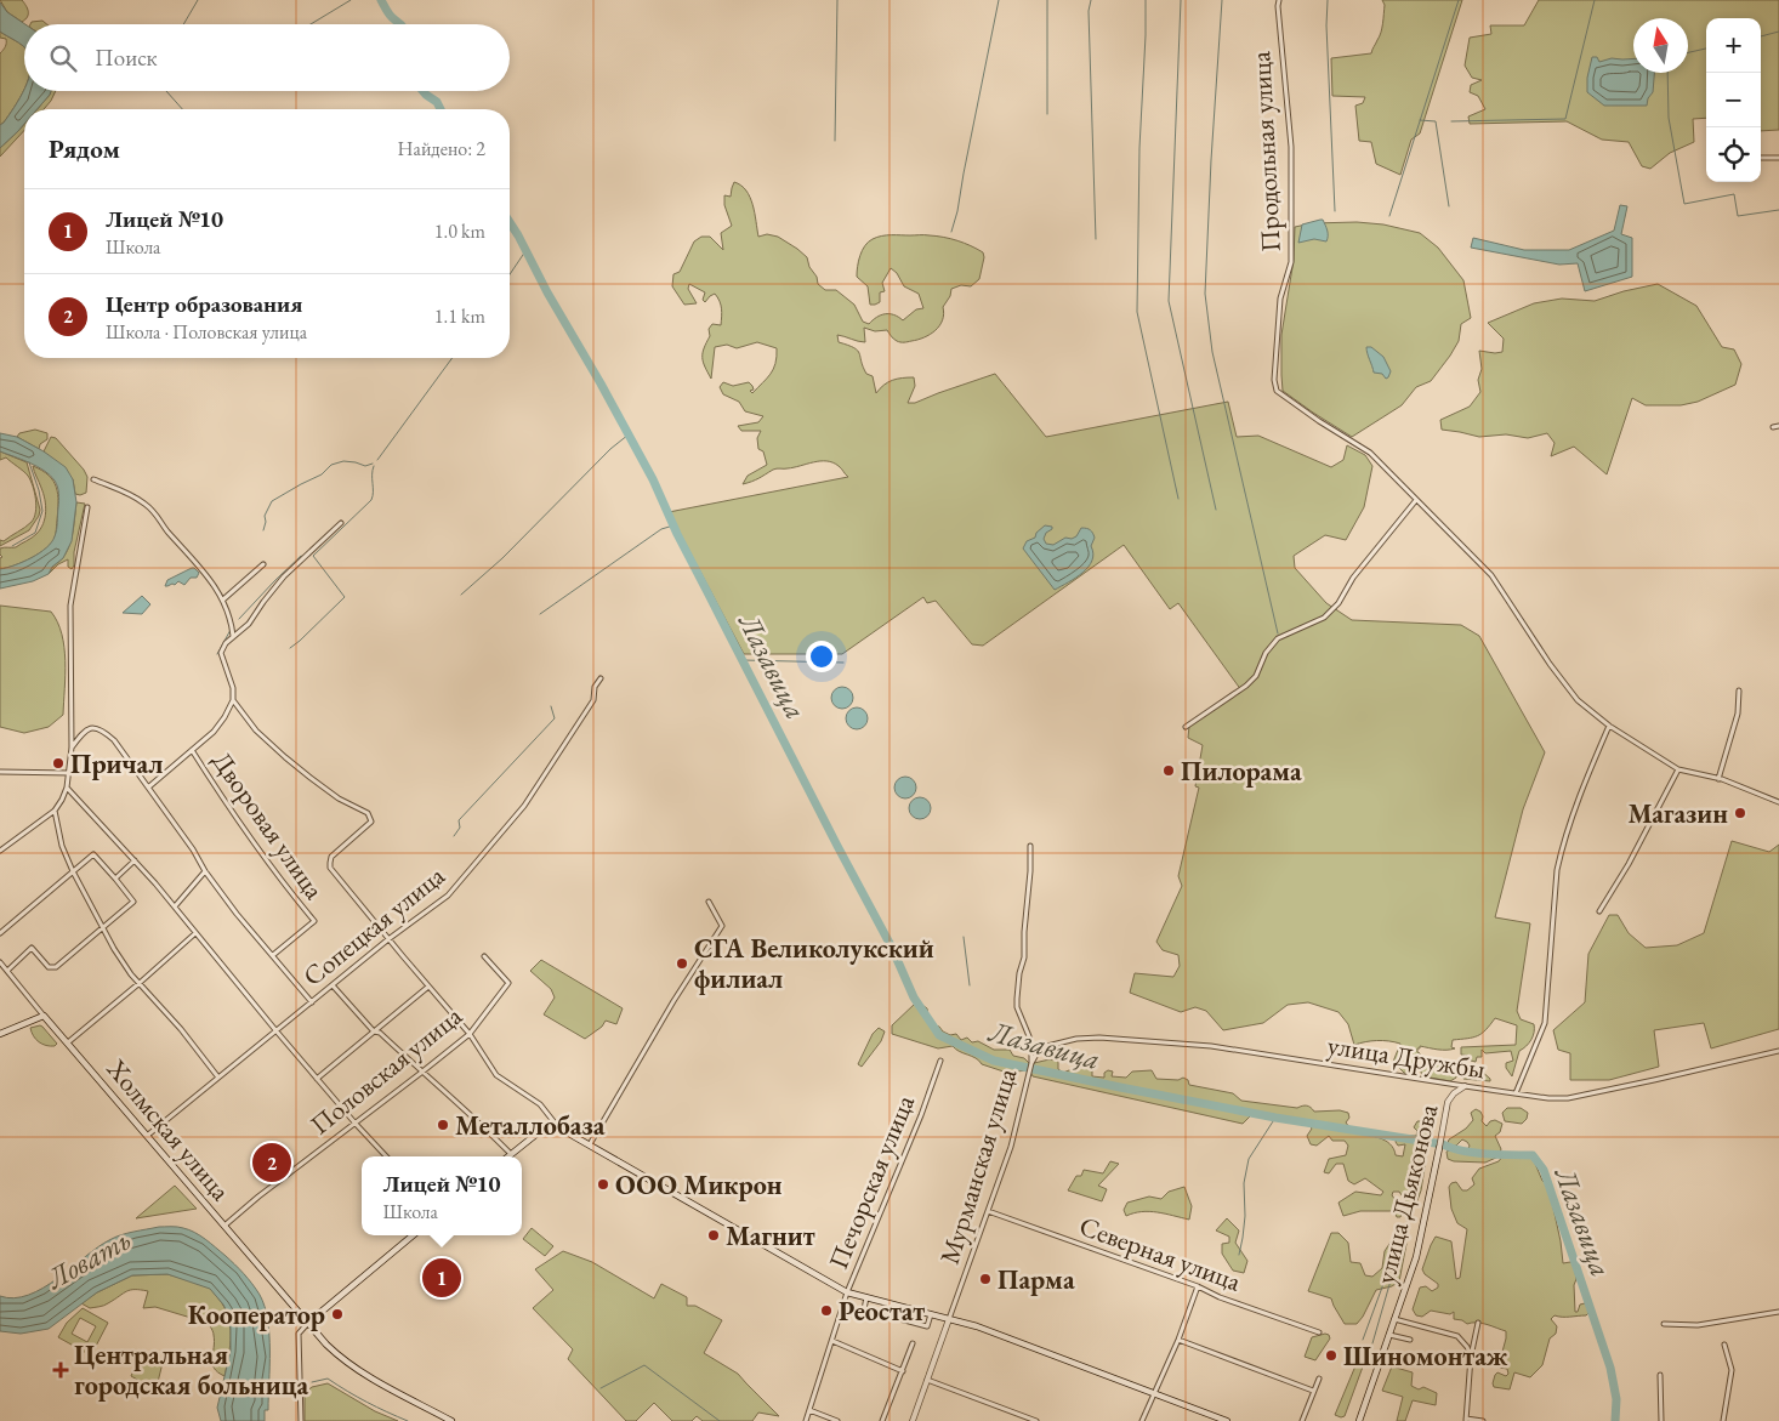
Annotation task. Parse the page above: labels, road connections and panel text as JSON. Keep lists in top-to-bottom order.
{
  "streets": {
    "main road": ["Холмская улица", "улица Дьяконова"],
    "street": [
      "Продольная улица",
      "Дворовая улица",
      "Сопецкая улица",
      "улица Дружбы",
      "Половская улица",
      "Мурманская улица",
      "Печорская улица",
      "Северная улица"
    ]
  },
  "crossings": [
    ["Сопецкая улица", "Холмская улица"],
    ["улица Дружбы", "Мурманская улица"],
    ["улица Дружбы", "улица Дьяконова"],
    ["Половская улица", "Холмская улица"],
    ["Мурманская улица", "Северная улица"]
  ],
  "water": ["Лазавица", "Ловать"],
  "places": {
    "other": [
      "Причал",
      "Пилорама",
      "Магазин",
      "СГА Великолукский филиал",
      "Металлобаза",
      "ООО Микрон",
      "Магнит",
      "Парма",
      "Реостат",
      "Кооператор",
      "Шиномонтаж"
    ],
    "health": ["Центральная городская больница"]
  },
  "north": "top",
  "page": {
    "map_buttons": ["+", "−"],
    "search": "Поиск",
    "heading": ["Рядом", "Найдено: 2"],
    "list": [
      {
        "mark": "1",
        "name": "Лицей №10",
        "note": "Школа",
        "value": "1.0 km"
      },
      {
        "mark": "2",
        "name": "Центр образования",
        "note": "Школа · Половская улица",
        "value": "1.1 km"
      }
    ],
    "pins": ["2", "1"],
    "popup": ["Лицей №10", "Школа"]
  }
}
